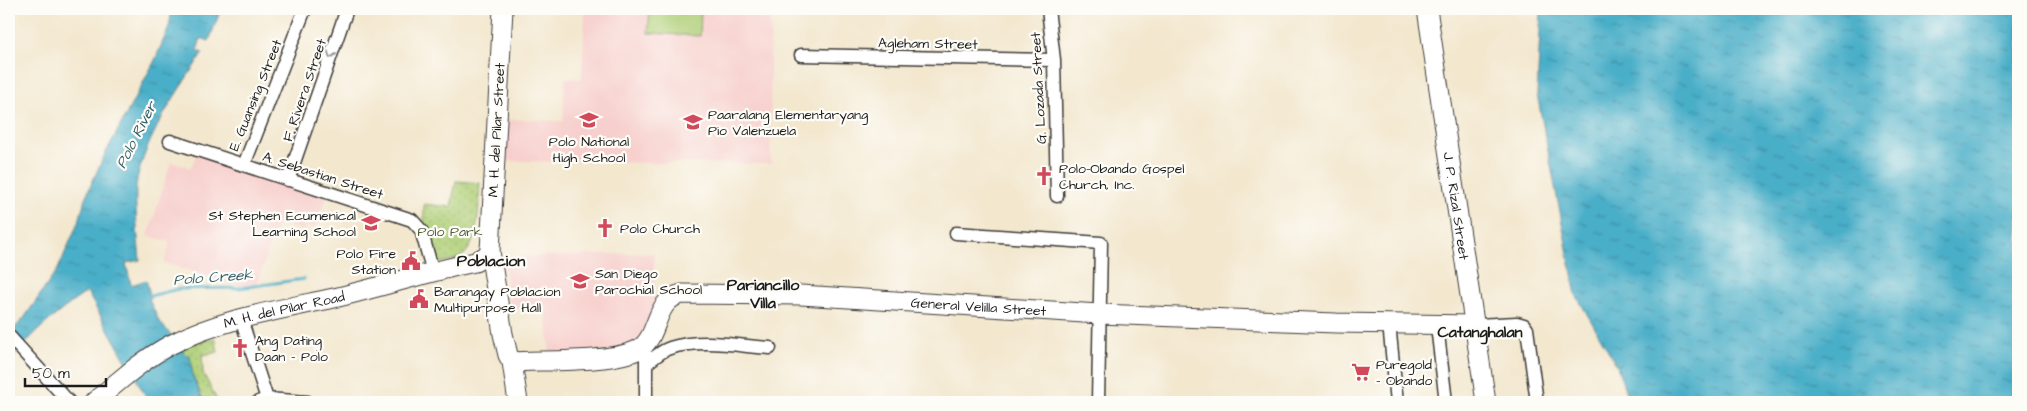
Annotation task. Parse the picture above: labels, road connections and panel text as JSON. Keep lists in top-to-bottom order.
{
  "streets": {
    "main road": [
      "M. H. del Pilar Street",
      "J. P. Rizal Street",
      "General Velilla Street",
      "M. H. del Pilar Road"
    ],
    "street": [
      "Agleham Street",
      "G. Lozada Street",
      "F. Rivera Street",
      "E. Guansing Street",
      "A. Sebastian Street"
    ]
  },
  "crossings": [
    ["Agleham Street", "G. Lozada Street"],
    ["F. Rivera Street", "A. Sebastian Street"],
    ["E. Guansing Street", "A. Sebastian Street"],
    ["M. H. del Pilar Street", "M. H. del Pilar Road"],
    ["A. Sebastian Street", "M. H. del Pilar Road"],
    ["J. P. Rizal Street", "General Velilla Street"]
  ],
  "one_way": ["F. Rivera Street"],
  "districts": ["Poblacion", "Pariancillo Villa", "Catanghalan"],
  "water": ["Polo River", "Polo Creek"],
  "parks": ["Polo Park"],
  "places": {
    "school or university": [
      "Polo National High School",
      "Paaralang Elementaryang Pio Valenzuela",
      "St Stephen Ecumenical Learning School",
      "San Diego Parochial School"
    ],
    "church": ["Polo-Obando Gospel Church, Inc.", "Polo Church", "Ang Dating Daan - Polo"],
    "public building": ["Polo Fire Station", "Barangay Poblacion Multipurpose Hall"],
    "supermarket": ["Puregold - Obando"]
  },
  "scale_bar": "50 m"
}
